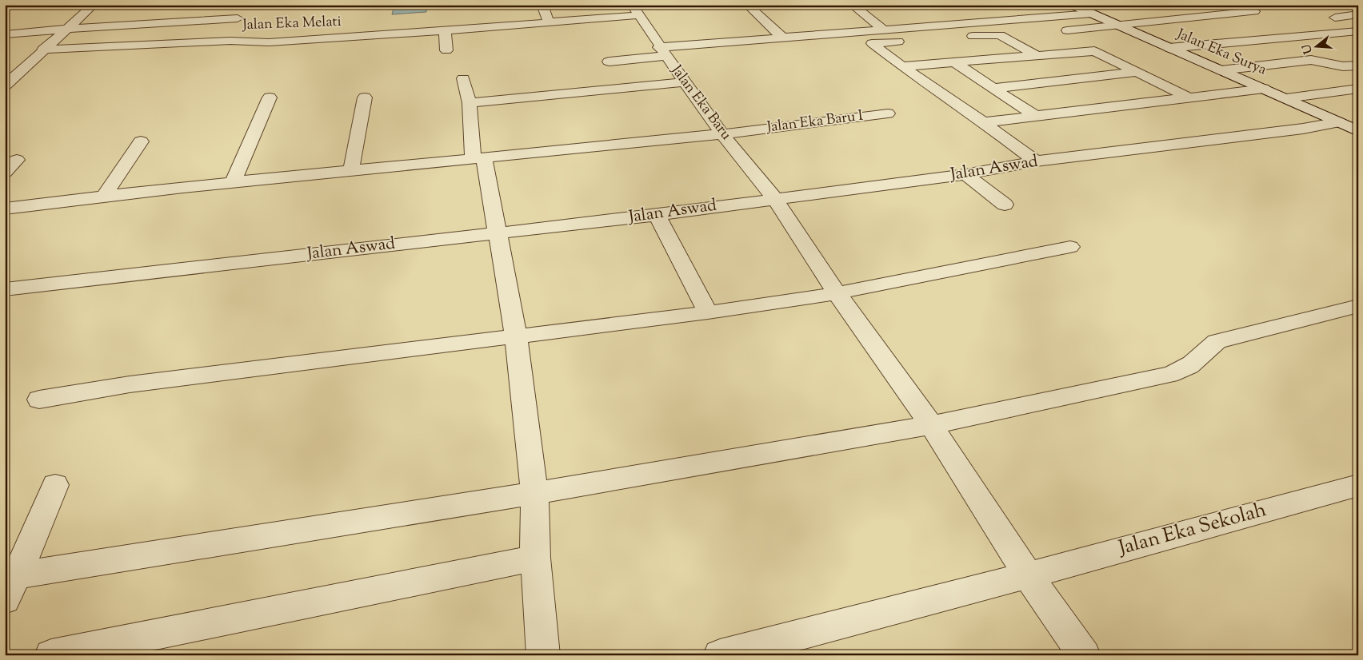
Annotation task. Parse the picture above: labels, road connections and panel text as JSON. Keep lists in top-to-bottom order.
{
  "streets": {
    "street": [
      "Jalan Eka Melati",
      "Jalan Eka Surya",
      "Jalan Eka Baru",
      "Jalan Eka Baru I",
      "Jalan Aswad",
      "Jalan Eka Sekolah"
    ]
  },
  "crossings": [
    ["Jalan Eka Melati", "Jalan Eka Baru"],
    ["Jalan Eka Surya", "Jalan Aswad"],
    ["Jalan Eka Baru", "Jalan Eka Baru I"],
    ["Jalan Eka Baru", "Jalan Aswad"],
    ["Jalan Eka Baru", "Jalan Eka Sekolah"]
  ],
  "north": "left"
}
